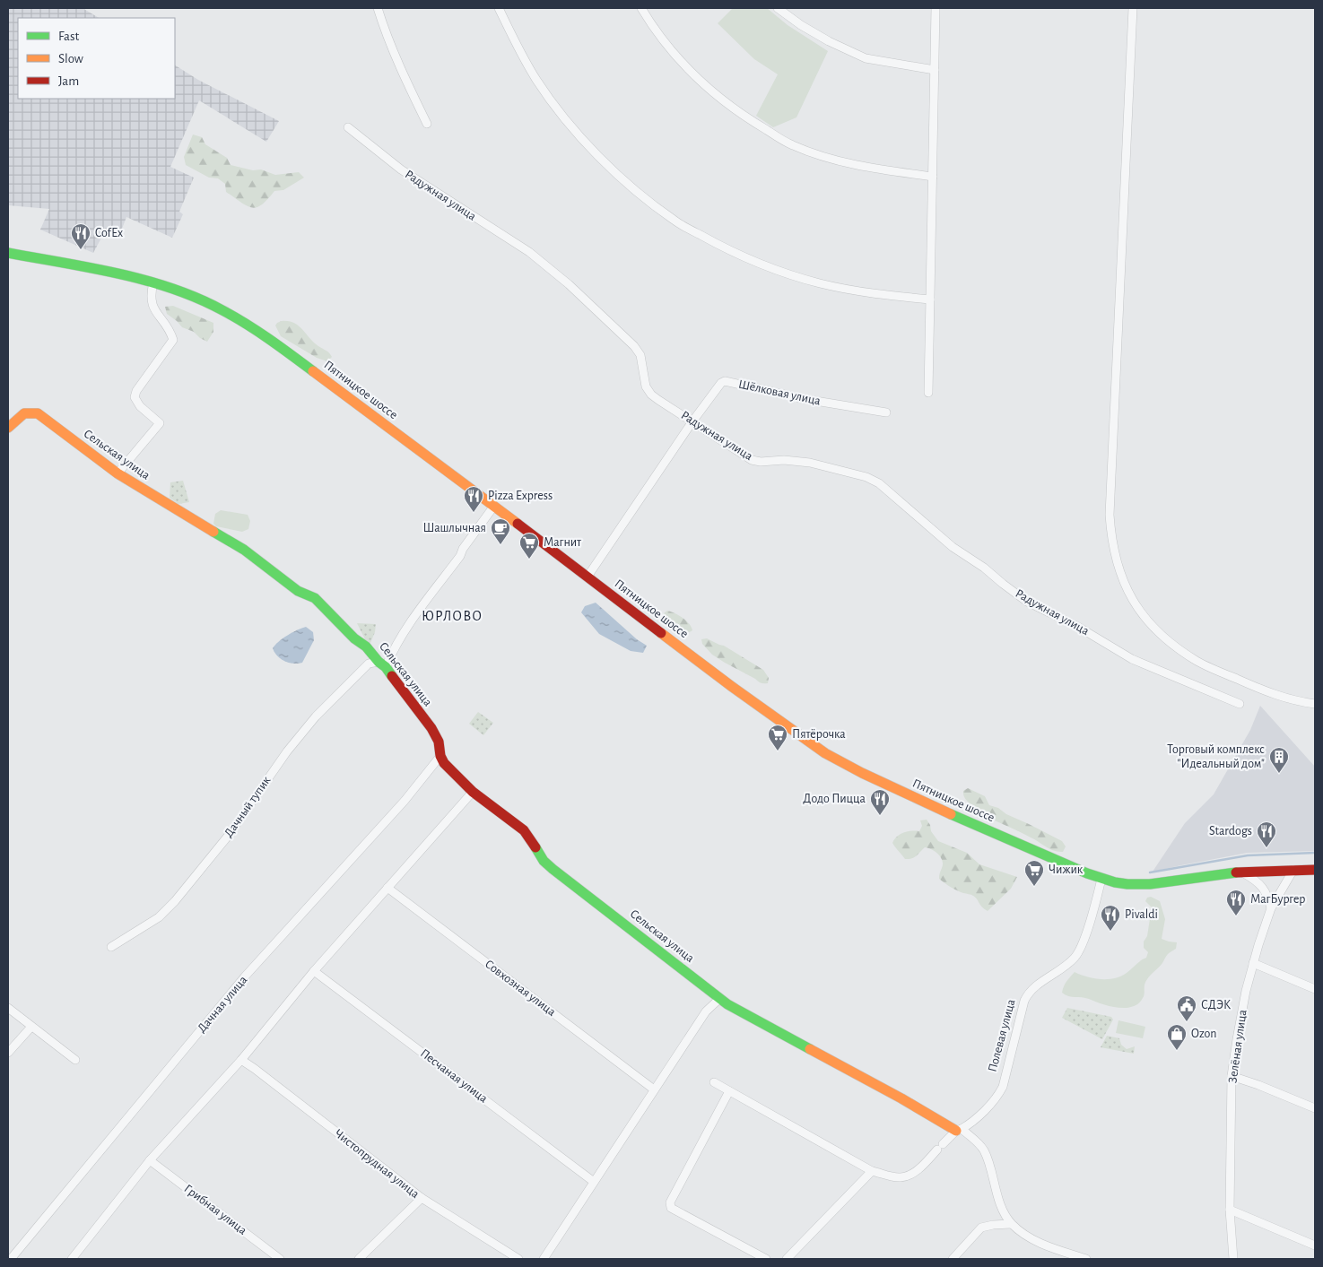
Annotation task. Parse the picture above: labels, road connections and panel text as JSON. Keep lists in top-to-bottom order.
{
  "streets": {
    "main road": ["Пятницкое шоссе", "Сельская улица"],
    "street": [
      "Радужная улица",
      "Шёлковая улица",
      "Дачный тупик",
      "Совхозная улица",
      "Дачная улица",
      "Полевая улица",
      "Зелёная улица",
      "Песчаная улица",
      "Чистопрудная улица",
      "Грибная улица"
    ]
  },
  "crossings": [
    ["Радужная улица", "Шёлковая улица"],
    ["Пятницкое шоссе", "Полевая улица"],
    ["Пятницкое шоссе", "Зелёная улица"],
    ["Сельская улица", "Дачный тупик"],
    ["Сельская улица", "Дачная улица"]
  ],
  "districts": ["ЮРЛОВО"],
  "places": {
    "restaurant": [
      "CofEx",
      "Pizza Express",
      "Додо Пицца",
      "Stardogs",
      "МагБургер",
      "Pivaldi"
    ],
    "cafe": ["Шашлычная"],
    "supermarket": ["Магнит", "Пятёрочка", "Чижик"],
    "building": ["Торговый комплекс \"Идеальный дом\""],
    "public building": ["СДЭК"],
    "shop": ["Ozon"]
  },
  "legend": ["Fast", "Slow", "Jam"]
}
